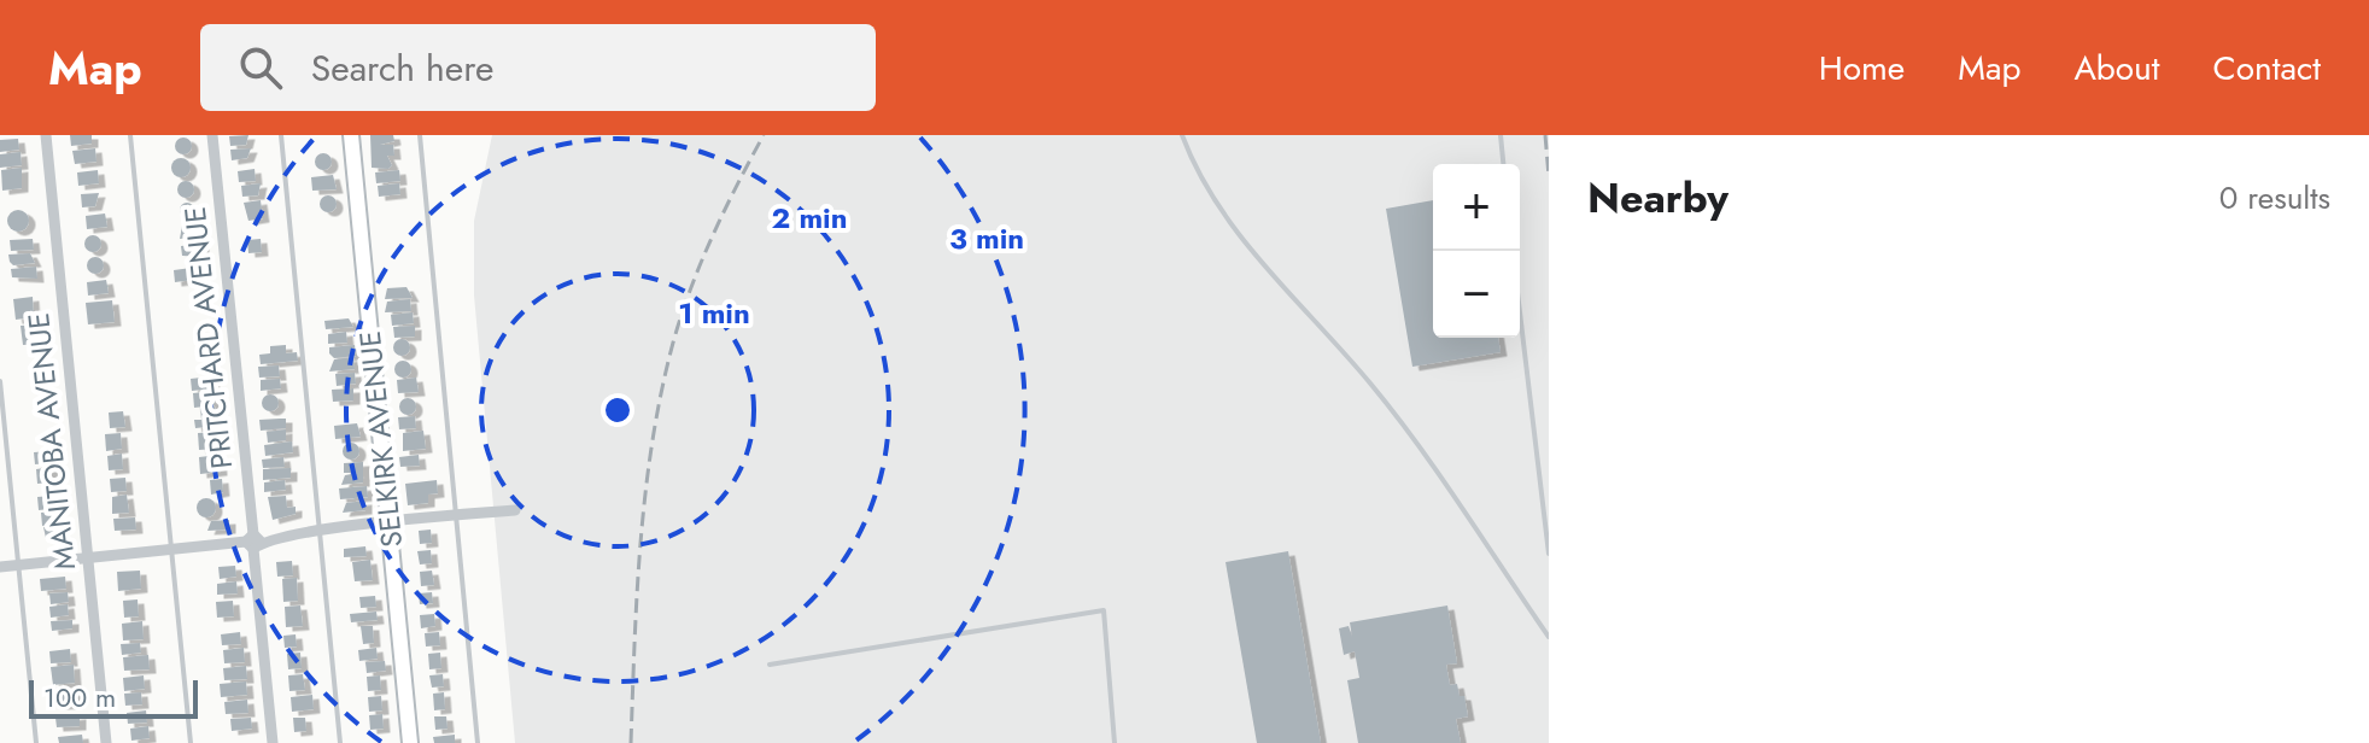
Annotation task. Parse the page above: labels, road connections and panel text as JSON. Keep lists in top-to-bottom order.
{
  "streets": {
    "street": ["PRITCHARD AVENUE", "SELKIRK AVENUE", "MANITOBA AVENUE"]
  },
  "scale_bar": "100 m",
  "page": {
    "header": "Map",
    "search": "Search here",
    "nav": [
      "Home",
      "Map",
      "About",
      "Contact"
    ],
    "heading": ["Nearby", "0 results"],
    "map_buttons": ["+", "−"],
    "scale": "100 m"
  },
  "rings": ["2 min", "3 min", "1 min"]
}
